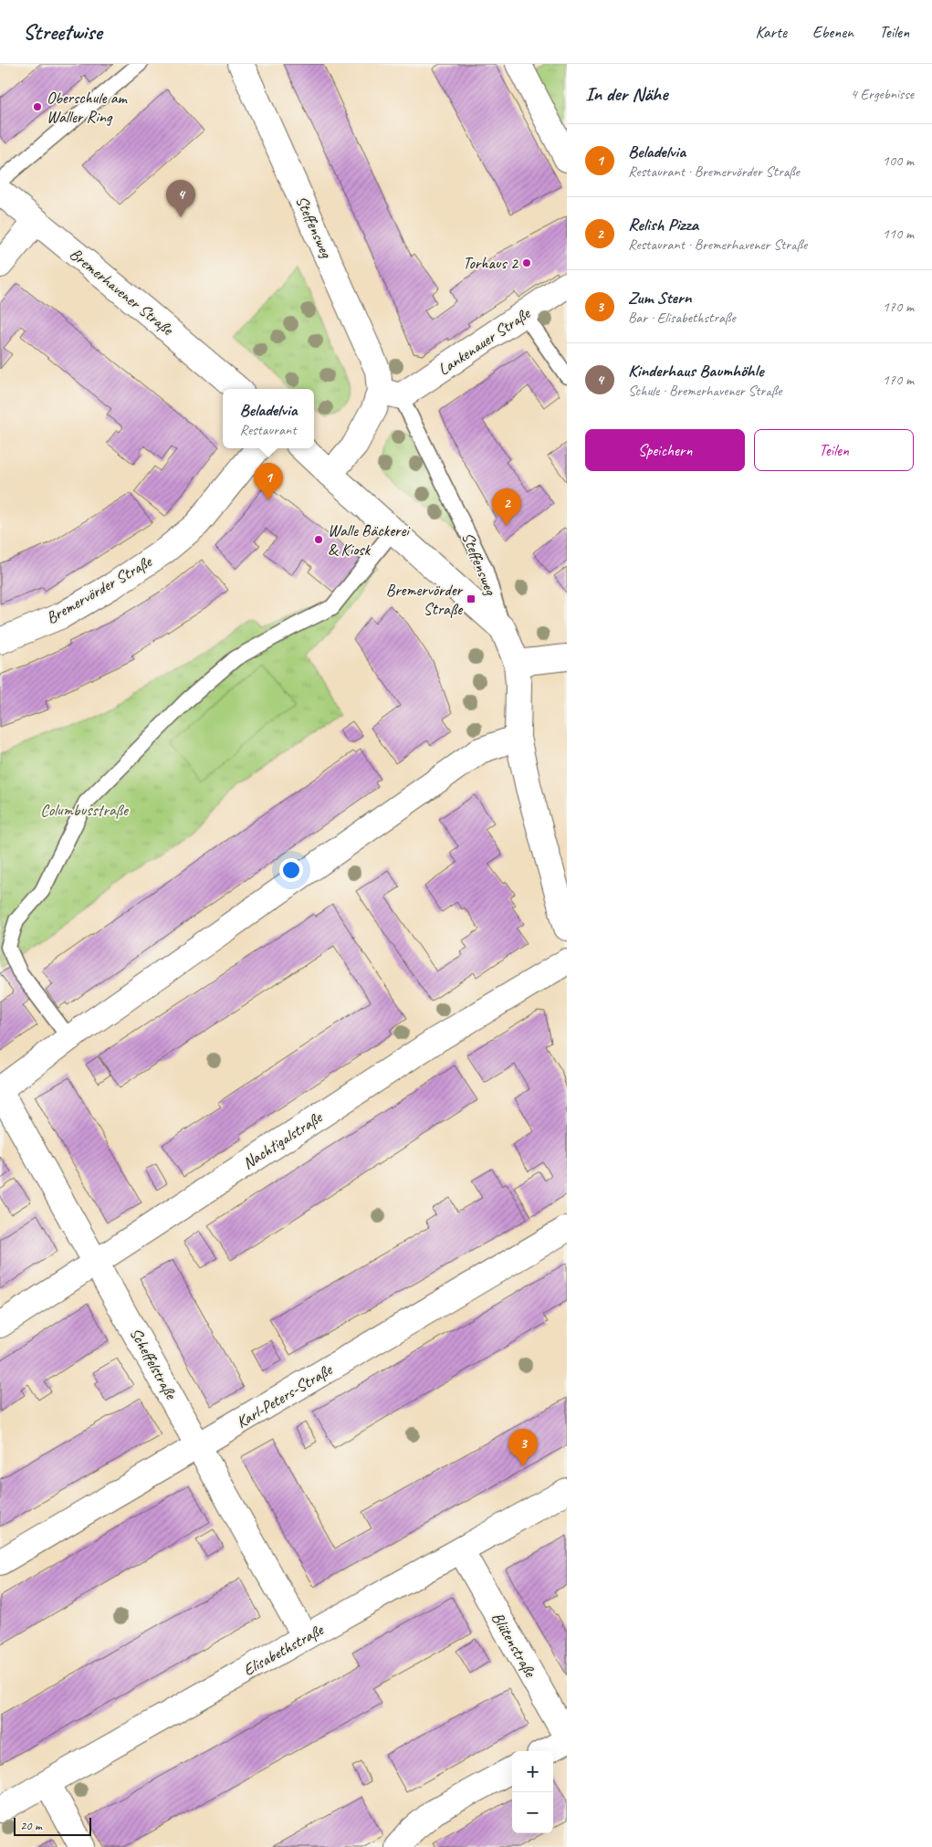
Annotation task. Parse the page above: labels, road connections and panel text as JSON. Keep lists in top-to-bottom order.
{
  "streets": {
    "street": [
      "Steffensweg",
      "Bremerhavener Straße",
      "Lankenauer Straße",
      "Bremervörder Straße",
      "Nachtigalstraße",
      "Scheffelstraße",
      "Karl-Peters-Straße",
      "Blütenstraße",
      "Elisabethstraße"
    ]
  },
  "crossings": [
    ["Steffensweg", "Lankenauer Straße"],
    ["Nachtigalstraße", "Scheffelstraße"],
    ["Scheffelstraße", "Karl-Peters-Straße"],
    ["Scheffelstraße", "Elisabethstraße"],
    ["Blütenstraße", "Elisabethstraße"]
  ],
  "parks": ["Columbusstraße"],
  "places": {
    "other": ["Oberschule am Waller Ring", "Torhaus 2", "Walle Bäckerei & Kiosk"],
    "transit": ["Bremervörder Straße"]
  },
  "scale_bar": "20 m",
  "page": {
    "header": "Streetwise",
    "nav": ["Karte", "Ebenen", "Teilen"],
    "heading": ["In der Nähe", "4 Ergebnisse"],
    "list": [
      {
        "mark": "1",
        "name": "Beladelvia",
        "note": "Restaurant · Bremervörder Straße",
        "value": "100 m"
      },
      {
        "mark": "2",
        "name": "Relish Pizza",
        "note": "Restaurant · Bremerhavener Straße",
        "value": "110 m"
      },
      {
        "mark": "3",
        "name": "Zum Stern",
        "note": "Bar · Elisabethstraße",
        "value": "170 m"
      },
      {
        "mark": "4",
        "name": "Kinderhaus Baumhöhle",
        "note": "Schule · Bremerhavener Straße",
        "value": "170 m"
      }
    ],
    "pins": [
      "4",
      "1",
      "2",
      "3"
    ],
    "popup": ["Beladelvia", "Restaurant"],
    "buttons": ["Speichern", "Teilen"],
    "map_buttons": ["+", "−"],
    "scale": "20 m"
  }
}
